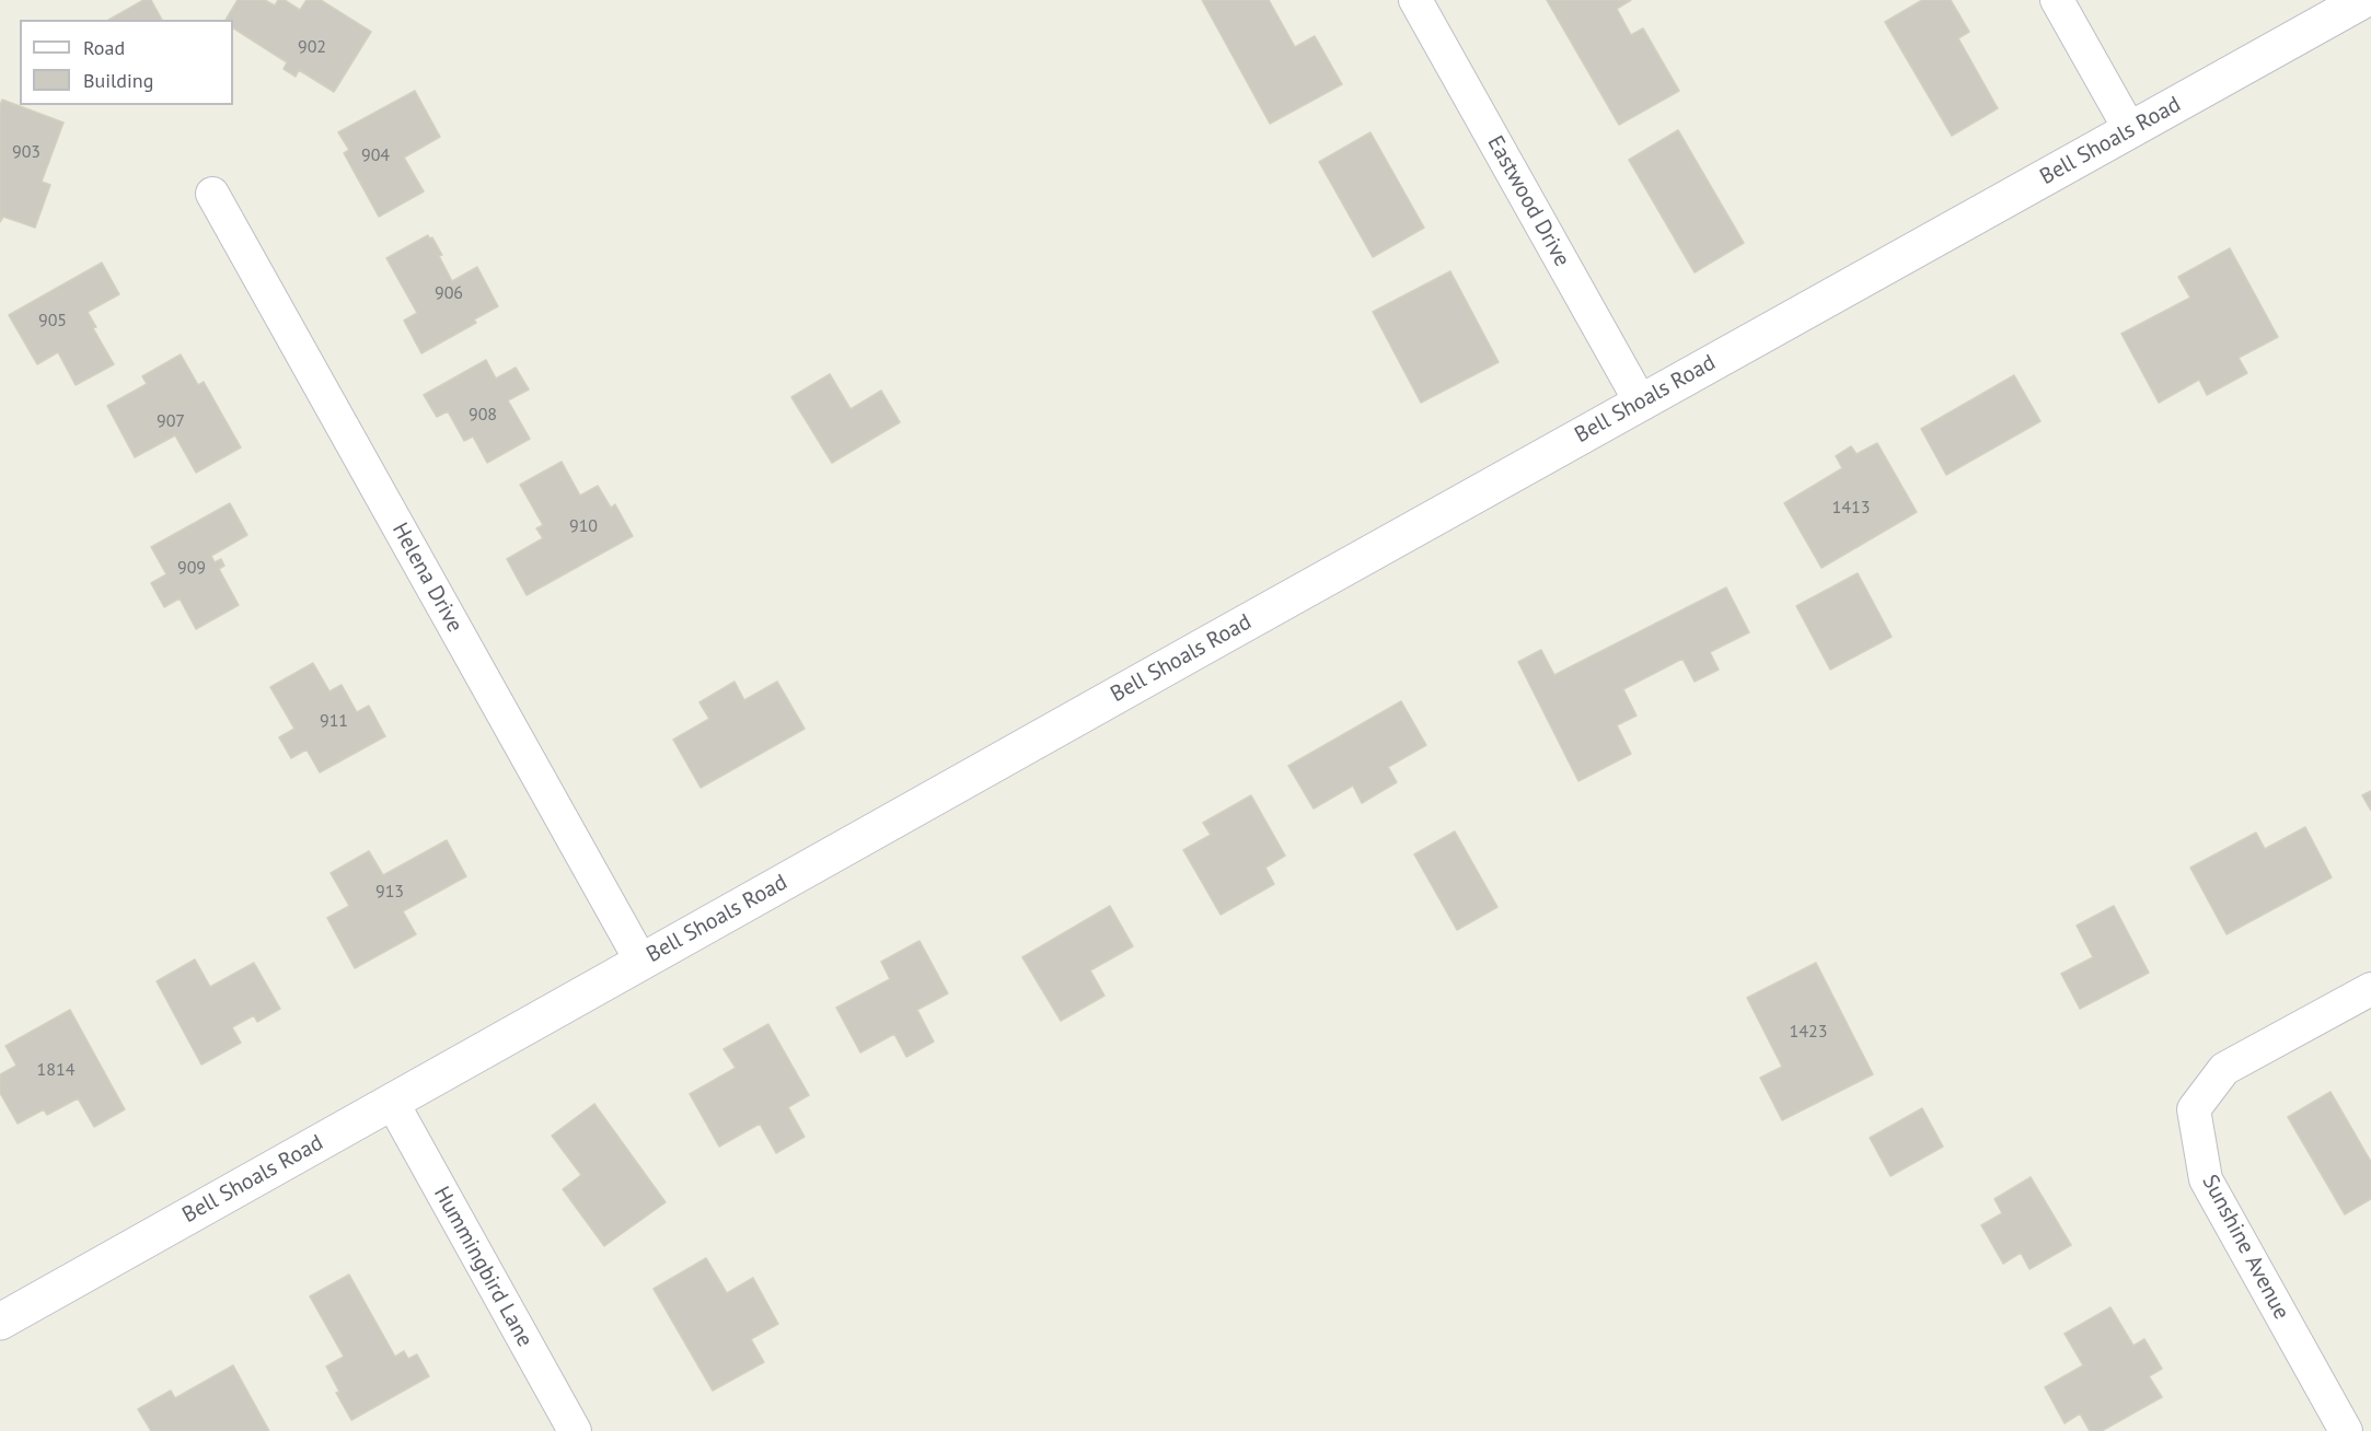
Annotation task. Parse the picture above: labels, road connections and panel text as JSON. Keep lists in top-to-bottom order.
{
  "streets": {
    "main road": ["Bell Shoals Road"],
    "street": [
      "Eastwood Drive",
      "Helena Drive",
      "Sunshine Avenue",
      "Hummingbird Lane"
    ]
  },
  "crossings": [
    ["Bell Shoals Road", "Eastwood Drive"],
    ["Bell Shoals Road", "Helena Drive"],
    ["Bell Shoals Road", "Hummingbird Lane"]
  ],
  "house_numbers": [
    "902",
    "903",
    "904",
    "906",
    "905",
    "908",
    "907",
    "1413",
    "910",
    "909",
    "911",
    "913",
    "1423",
    "1814"
  ],
  "legend": ["Road", "Building"]
}
